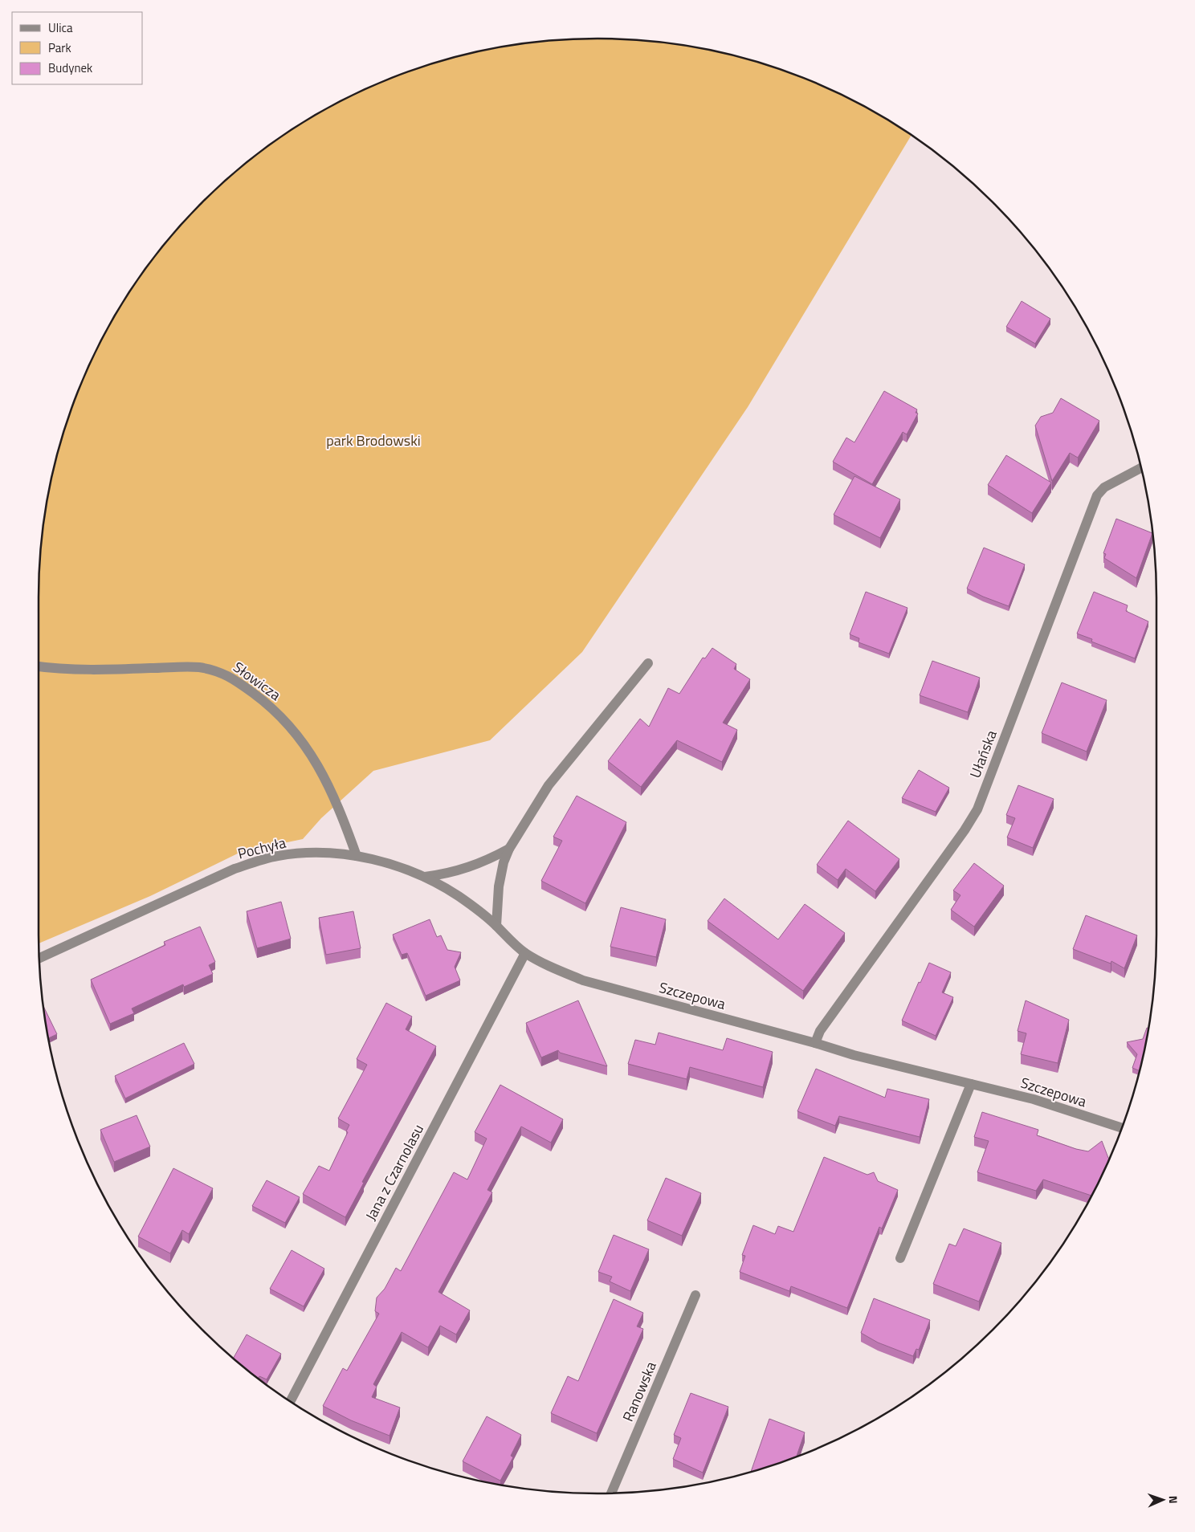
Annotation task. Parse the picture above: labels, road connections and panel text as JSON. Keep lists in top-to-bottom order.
{
  "streets": {
    "street": [
      "Słowicza",
      "Ułańska",
      "Pochyła",
      "Szczepowa",
      "Jana z Czarnolasu",
      "Ranowska"
    ]
  },
  "crossings": [
    ["Słowicza", "Pochyła"],
    ["Ułańska", "Szczepowa"],
    ["Pochyła", "Szczepowa"],
    ["Szczepowa", "Jana z Czarnolasu"]
  ],
  "parks": ["park Brodowski"],
  "legend": ["Ulica", "Park", "Budynek"],
  "north": "right"
}
